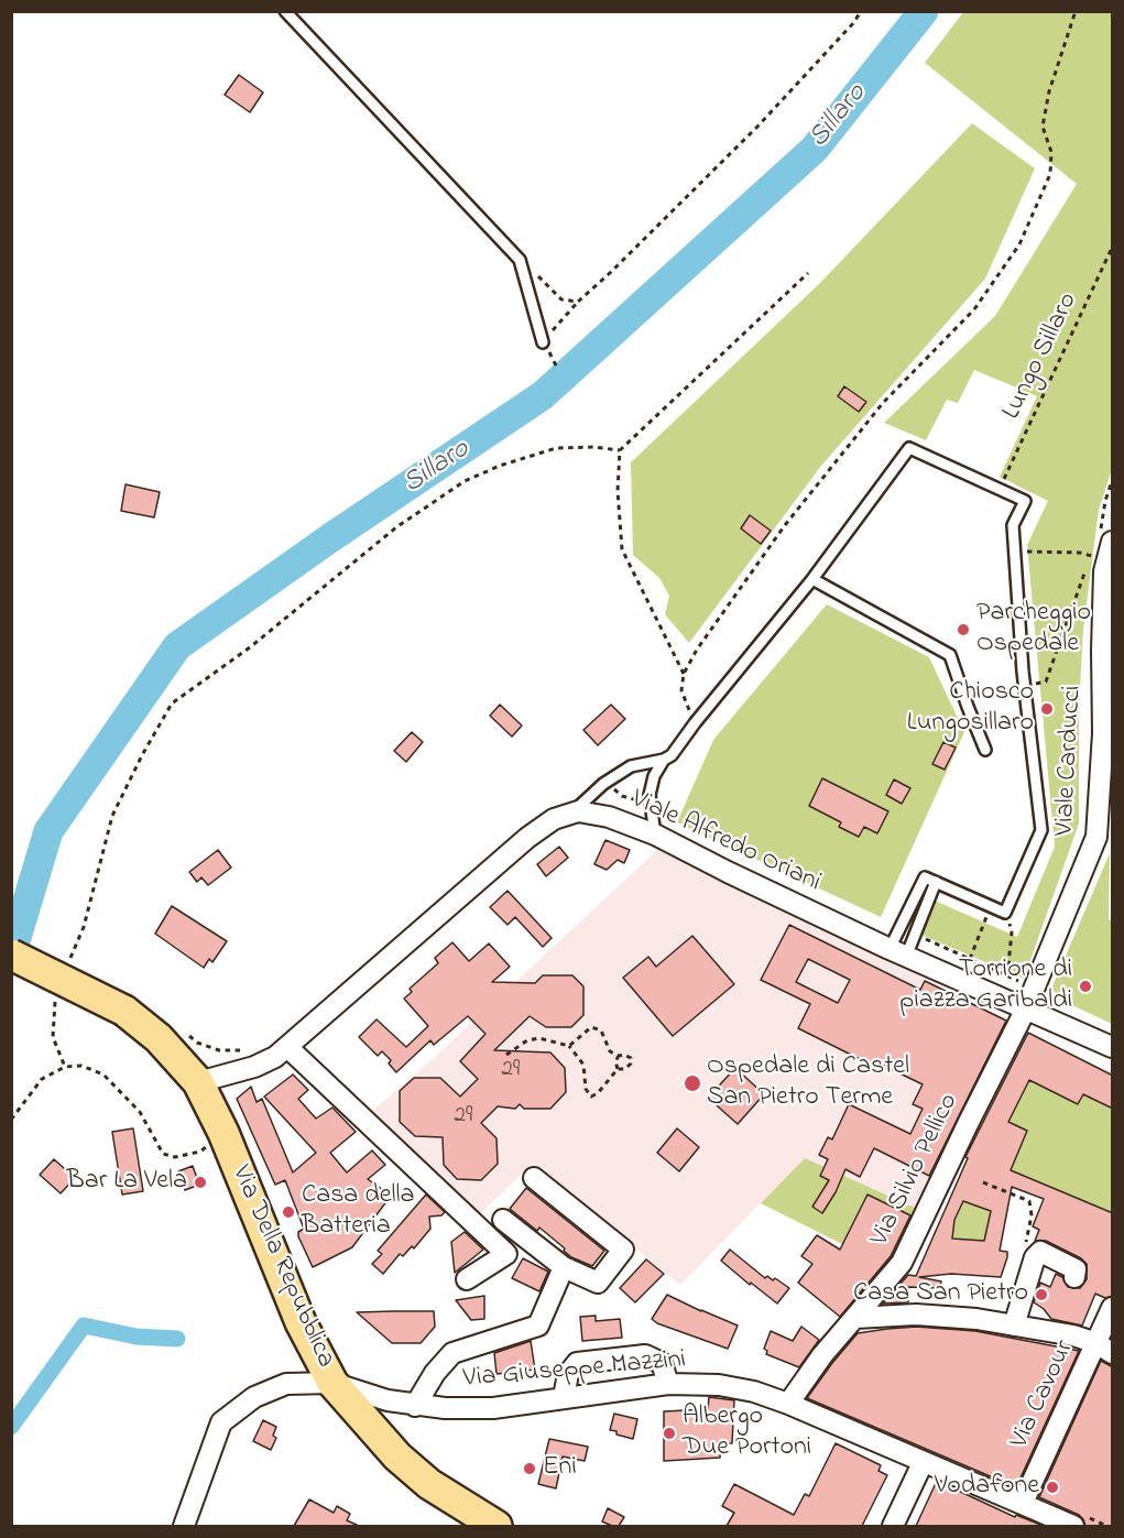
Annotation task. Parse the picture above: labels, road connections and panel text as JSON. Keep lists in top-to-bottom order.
{
  "streets": {
    "main road": ["Via Della Repubblica"],
    "street": [
      "Viale Carducci",
      "Viale Alfredo Oriani",
      "Via Silvio Pellico",
      "Via Giuseppe Mazzini",
      "Via Cavour"
    ],
    "path": ["Lungo Sillaro"]
  },
  "crossings": [
    ["Viale Carducci", "Viale Alfredo Oriani"],
    ["Viale Carducci", "Via Silvio Pellico"],
    ["Viale Alfredo Oriani", "Via Silvio Pellico"],
    ["Via Silvio Pellico", "Via Giuseppe Mazzini"],
    ["Via Della Repubblica", "Via Giuseppe Mazzini"],
    ["Via Giuseppe Mazzini", "Via Cavour"]
  ],
  "water": ["Sillaro"],
  "places": [
    "Parcheggio Ospedale",
    "Chiosco Lungosillaro",
    "Torrione di piazza Garibaldi",
    "Ospedale di Castel San Pietro Terme",
    "Bar La Vela",
    "Casa della Batteria",
    "Casa San Pietro",
    "Albergo Due Portoni",
    "Eni",
    "Vodafone"
  ],
  "house_numbers": ["29", "29"]
}
